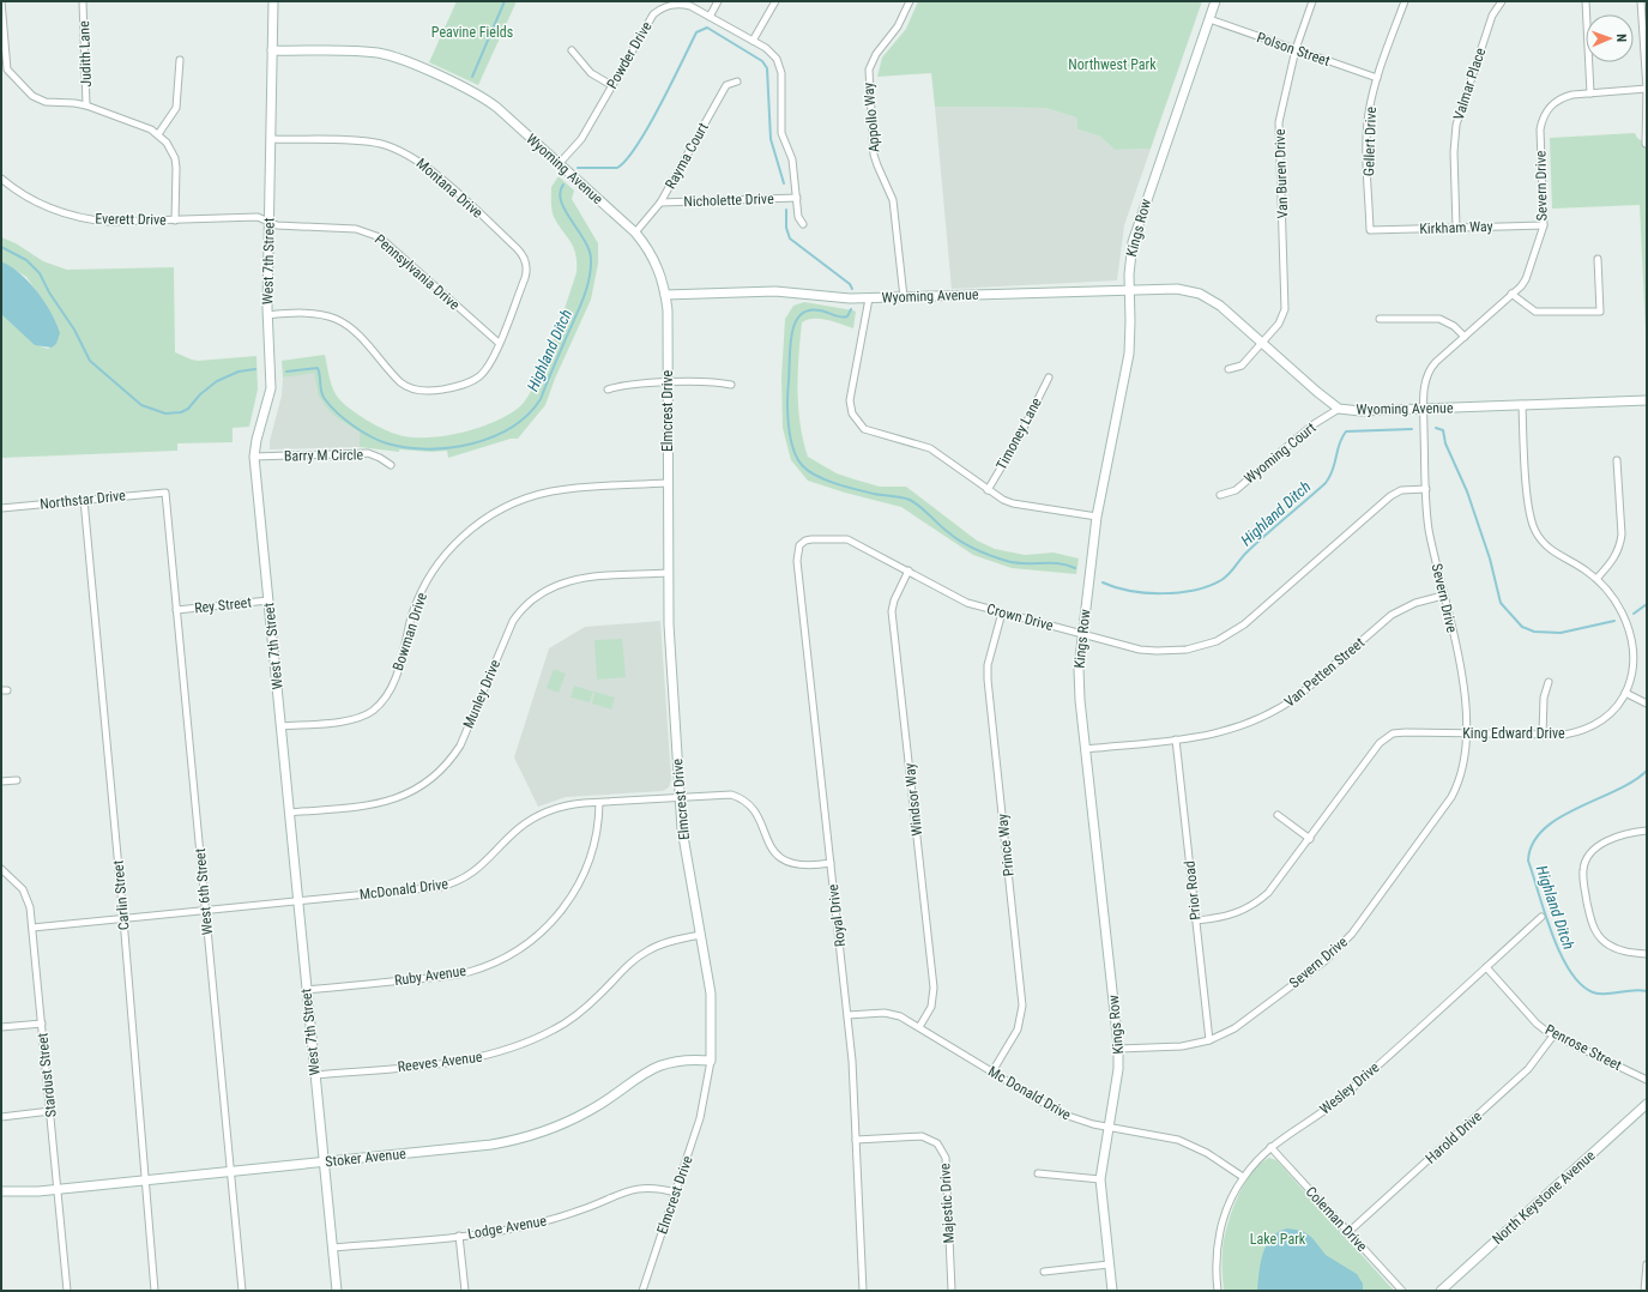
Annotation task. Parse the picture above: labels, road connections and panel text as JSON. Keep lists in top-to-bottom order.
{
  "streets": {
    "street": [
      "Polson Street",
      "Judith Lane",
      "Powder Drive",
      "Valmar Place",
      "Appollo Way",
      "Gellert Drive",
      "Rayma Court",
      "Wyoming Avenue",
      "Van Buren Drive",
      "Severn Drive",
      "Montana Drive",
      "Nicholette Drive",
      "Everett Drive",
      "Kings Row",
      "Kirkham Way",
      "West 7th Street",
      "Pennsylvania Drive",
      "Elmcrest Drive",
      "Timoney Lane",
      "Wyoming Court",
      "Barry M Circle",
      "Northstar Drive",
      "Rey Street",
      "Crown Drive",
      "Bowman Drive",
      "Van Petten Street",
      "Munley Drive",
      "King Edward Drive",
      "Windsor Way",
      "Prince Way",
      "McDonald Drive",
      "Prior Road",
      "West 6th Street",
      "Carlin Street",
      "Royal Drive",
      "Ruby Avenue",
      "Penrose Street",
      "Reeves Avenue",
      "Stardust Street",
      "Wesley Drive",
      "Mc Donald Drive",
      "Harold Drive",
      "Stoker Avenue",
      "North Keystone Avenue",
      "Majestic Drive",
      "Coleman Drive",
      "Lodge Avenue"
    ]
  },
  "crossings": [
    ["Polson Street", "Gellert Drive"],
    ["Polson Street", "Van Buren Drive"],
    ["Polson Street", "Kings Row"],
    ["Powder Drive", "Wyoming Avenue"],
    ["Powder Drive", "Nicholette Drive"],
    ["Valmar Place", "Kirkham Way"],
    ["Appollo Way", "Wyoming Avenue"],
    ["Gellert Drive", "Kirkham Way"],
    ["Rayma Court", "Wyoming Avenue"],
    ["Rayma Court", "Nicholette Drive"],
    ["Wyoming Avenue", "Van Buren Drive"],
    ["Wyoming Avenue", "Severn Drive"],
    ["Wyoming Avenue", "Kings Row"],
    ["Wyoming Avenue", "West 7th Street"],
    ["Wyoming Avenue", "Elmcrest Drive"],
    ["Wyoming Avenue", "Wyoming Court"],
    ["Wyoming Avenue", "King Edward Drive"],
    ["Severn Drive", "Kings Row"],
    ["Severn Drive", "Kirkham Way"],
    ["Severn Drive", "Crown Drive"],
    ["Severn Drive", "Van Petten Street"],
    ["Severn Drive", "King Edward Drive"],
    ["Severn Drive", "Prior Road"],
    ["Montana Drive", "West 7th Street"],
    ["Montana Drive", "Pennsylvania Drive"],
    ["Everett Drive", "West 7th Street"],
    ["Everett Drive", "Pennsylvania Drive"],
    ["Kings Row", "Crown Drive"],
    ["Kings Row", "Van Petten Street"],
    ["Kings Row", "Mc Donald Drive"],
    ["West 7th Street", "Pennsylvania Drive"],
    ["West 7th Street", "Barry M Circle"],
    ["West 7th Street", "Rey Street"],
    ["West 7th Street", "Bowman Drive"],
    ["West 7th Street", "Munley Drive"],
    ["West 7th Street", "McDonald Drive"],
    ["West 7th Street", "Ruby Avenue"],
    ["West 7th Street", "Reeves Avenue"],
    ["West 7th Street", "Stoker Avenue"],
    ["West 7th Street", "Lodge Avenue"],
    ["Elmcrest Drive", "Bowman Drive"],
    ["Elmcrest Drive", "Munley Drive"],
    ["Elmcrest Drive", "McDonald Drive"],
    ["Elmcrest Drive", "Reeves Avenue"],
    ["Elmcrest Drive", "Stoker Avenue"],
    ["Elmcrest Drive", "Lodge Avenue"],
    ["Northstar Drive", "West 6th Street"],
    ["Northstar Drive", "Carlin Street"],
    ["Rey Street", "West 6th Street"],
    ["Crown Drive", "Windsor Way"],
    ["Crown Drive", "Prince Way"],
    ["Crown Drive", "Royal Drive"],
    ["Van Petten Street", "Prior Road"],
    ["King Edward Drive", "Prior Road"],
    ["Windsor Way", "Mc Donald Drive"],
    ["Prince Way", "Mc Donald Drive"],
    ["McDonald Drive", "West 6th Street"],
    ["McDonald Drive", "Carlin Street"],
    ["McDonald Drive", "Royal Drive"],
    ["McDonald Drive", "Ruby Avenue"],
    ["McDonald Drive", "Stardust Street"],
    ["West 6th Street", "Stoker Avenue"],
    ["Carlin Street", "Stoker Avenue"],
    ["Royal Drive", "Mc Donald Drive"],
    ["Royal Drive", "Majestic Drive"],
    ["Penrose Street", "Wesley Drive"],
    ["Penrose Street", "Harold Drive"],
    ["Stardust Street", "Stoker Avenue"],
    ["Wesley Drive", "Mc Donald Drive"],
    ["Wesley Drive", "Coleman Drive"],
    ["Harold Drive", "Coleman Drive"]
  ],
  "water": ["Highland Ditch"],
  "parks": ["Peavine Fields", "Northwest Park", "Lake Park"],
  "north": "right"
}
